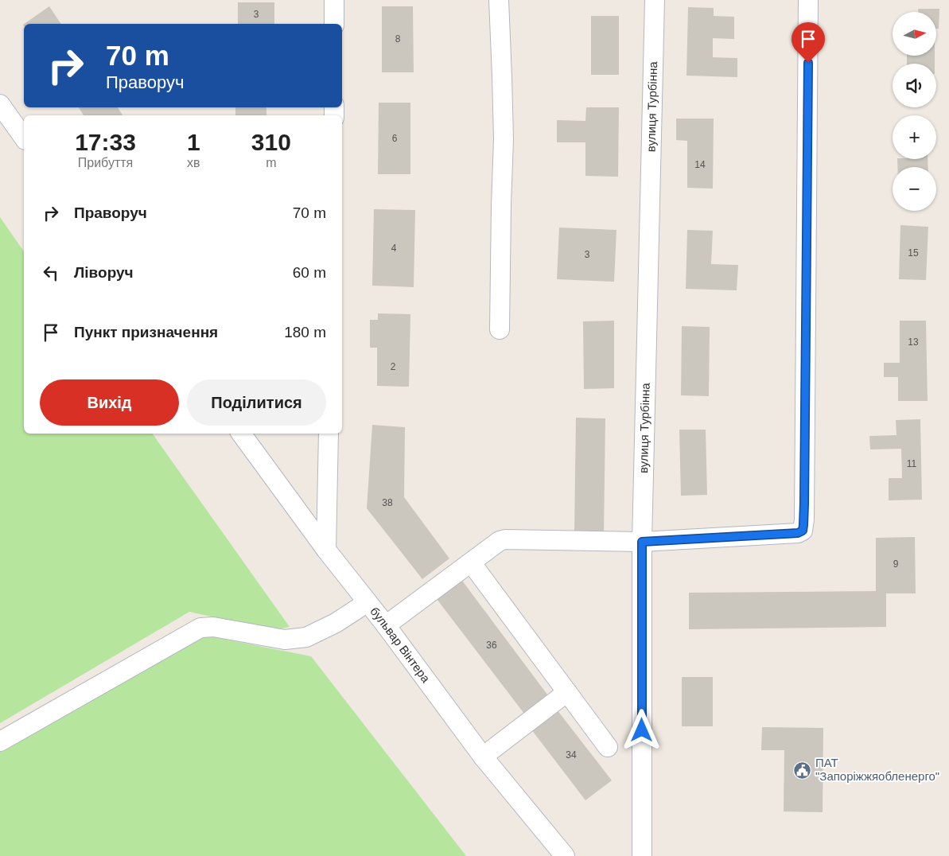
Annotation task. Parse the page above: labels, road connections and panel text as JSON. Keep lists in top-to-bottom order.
{
  "streets": {
    "street": ["вулиця Турбінна", "бульвар Вінтера"]
  },
  "places": {
    "public building": ["ПАТ \"Запоріжжяобленерго\""]
  },
  "house_numbers": [
    "3",
    "8",
    "6",
    "14",
    "4",
    "15",
    "3",
    "13",
    "2",
    "11",
    "38",
    "9",
    "36",
    "34"
  ],
  "north": "right",
  "page": {
    "map_buttons": ["+", "−"],
    "turn": ["70 m", "Праворуч"],
    "eta": [
      "17:33",
      "Прибуття",
      "1",
      "хв",
      "310",
      "m"
    ],
    "list": [
      {
        "name": "Праворуч",
        "value": "70 m"
      },
      {
        "name": "Ліворуч",
        "value": "60 m"
      },
      {
        "name": "Пункт призначення",
        "value": "180 m"
      }
    ],
    "buttons": ["Вихід", "Поділитися"]
  }
}
